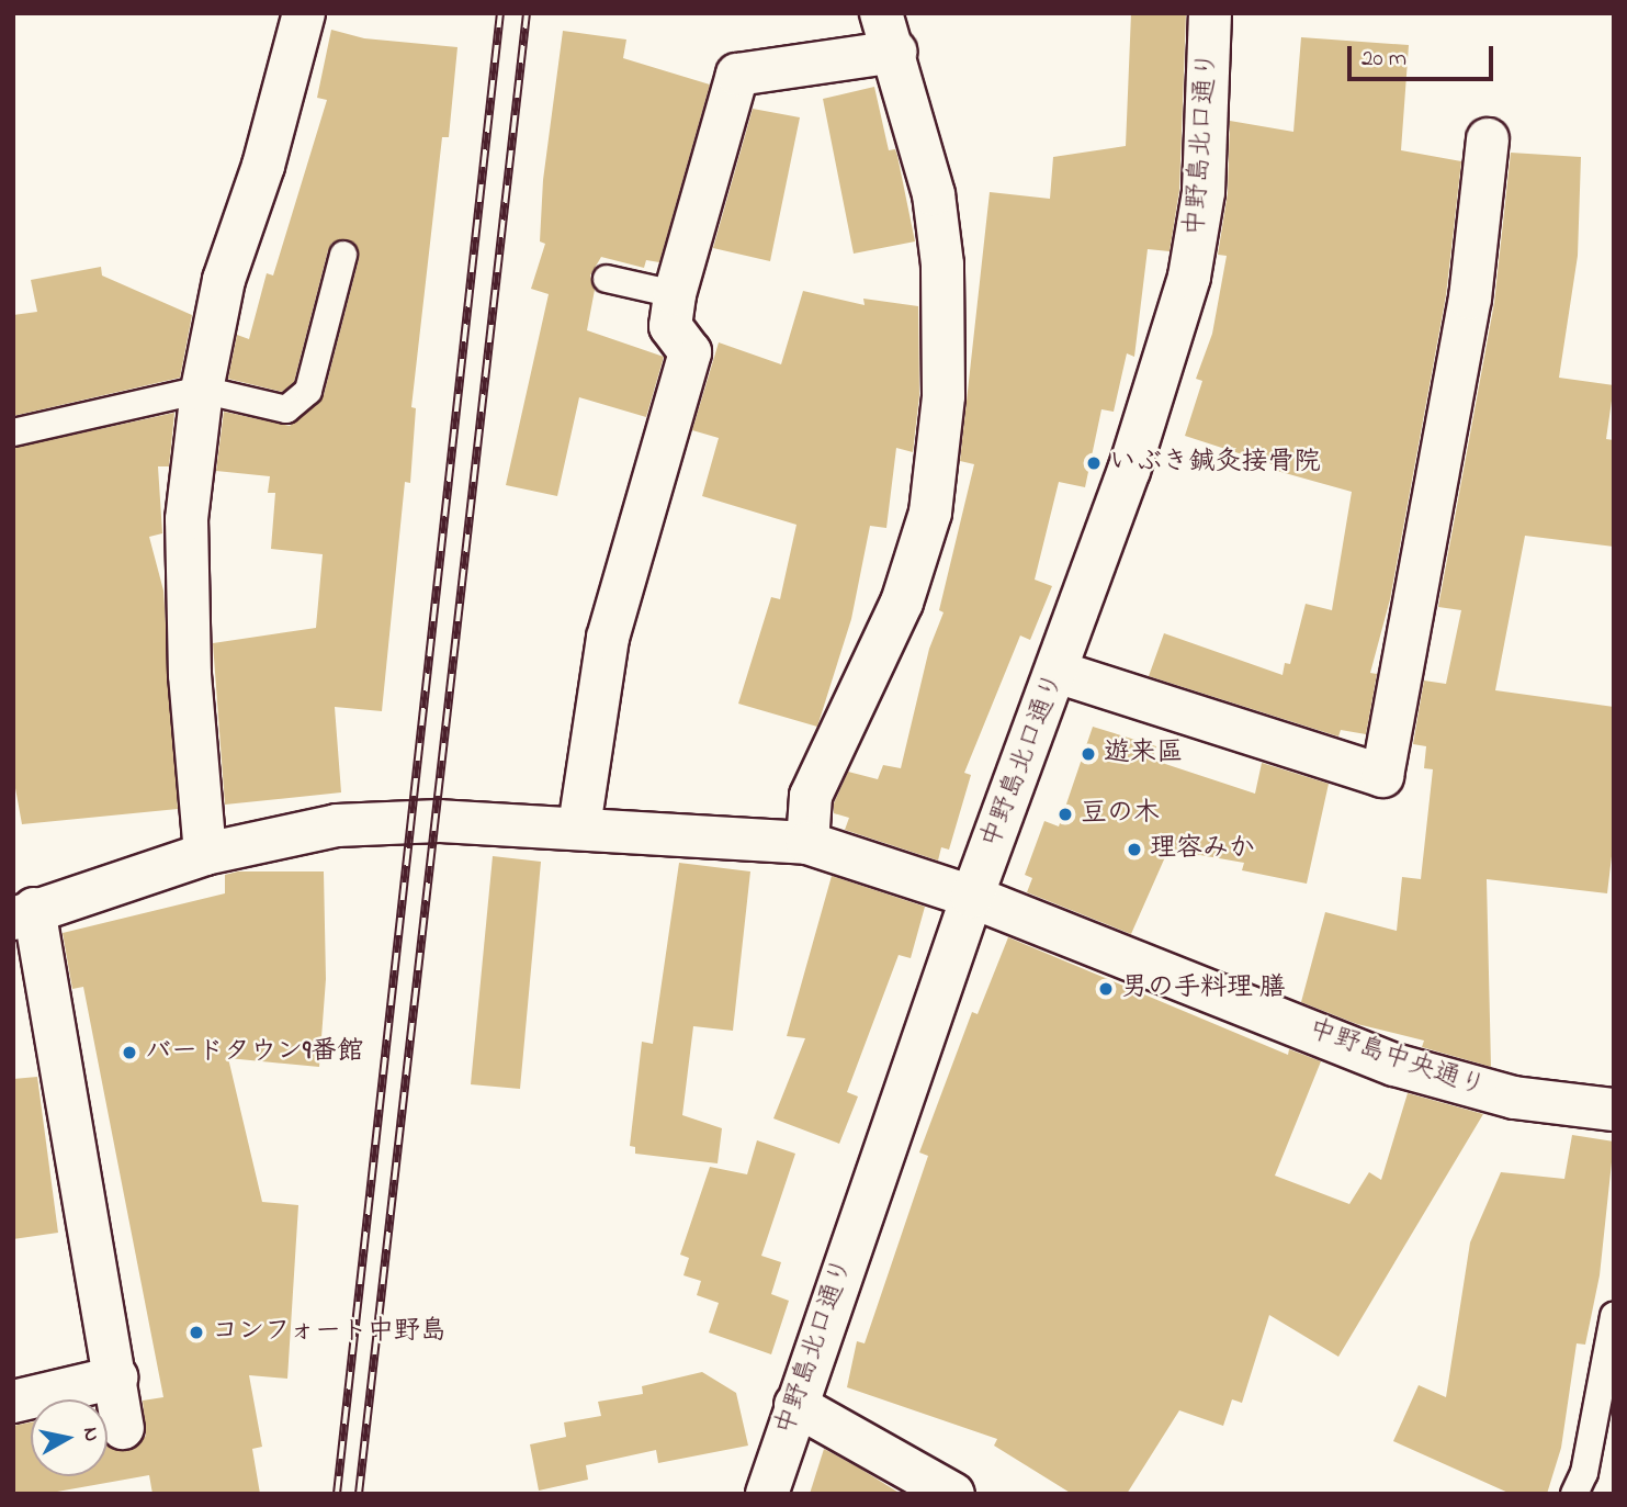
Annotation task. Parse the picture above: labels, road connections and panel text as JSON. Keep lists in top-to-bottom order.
{
  "streets": {
    "street": ["中野島北口通り", "中野島中央通り"]
  },
  "crossings": [
    ["中野島北口通り", "中野島中央通り"]
  ],
  "places": [
    "いぶき鍼灸接骨院",
    "遊来區",
    "豆の木",
    "理容みか",
    "男の手料理 膳",
    "バードタウン9番館",
    "コンフォート中野島"
  ],
  "scale_bar": "20 m",
  "north": "right"
}
